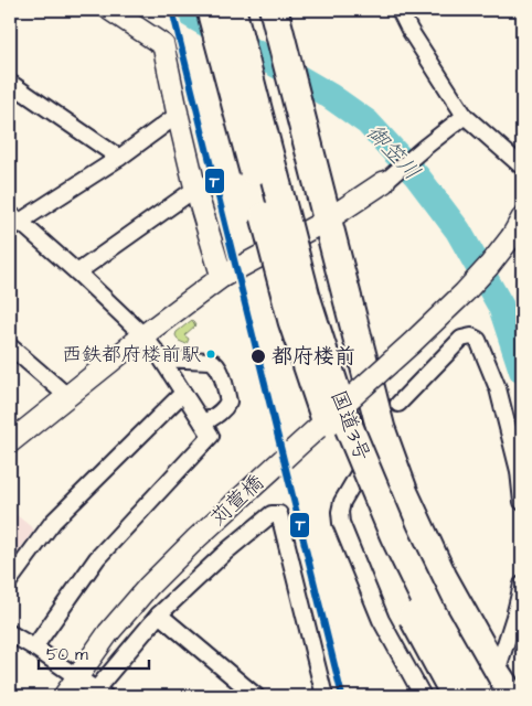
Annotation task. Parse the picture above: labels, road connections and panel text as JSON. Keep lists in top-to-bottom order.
{
  "streets": {
    "highway": ["国道3号"],
    "street": ["苅萱橋"]
  },
  "water": ["御笠川"],
  "places": ["西鉄都府楼前駅", "都府楼前"],
  "lines": ["transit line T"],
  "scale_bar": "50 m"
}
